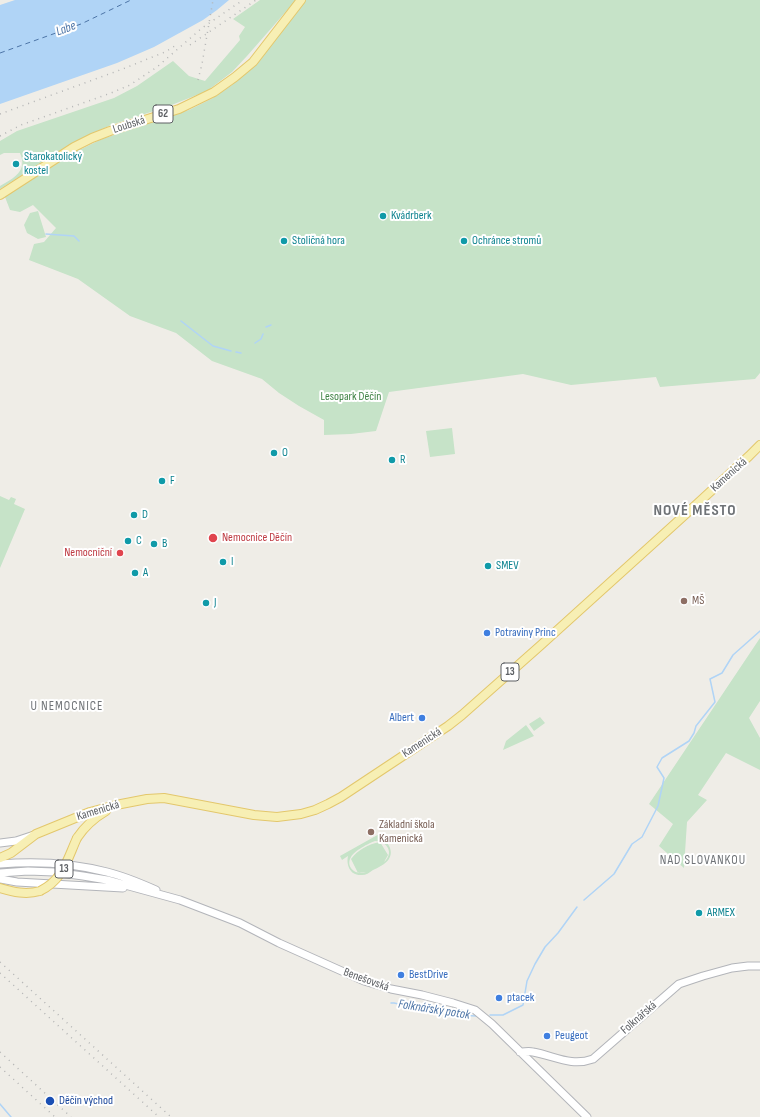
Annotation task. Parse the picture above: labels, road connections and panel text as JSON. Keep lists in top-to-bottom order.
{
  "streets": {
    "main road": [
      "62",
      "Loubská",
      "Kamenická",
      "13",
      "Benešovská",
      "Folknářská"
    ]
  },
  "crossings": [
    ["Kamenická", "13"],
    ["13", "Benešovská"],
    ["Benešovská", "Folknářská"]
  ],
  "districts": ["NOVÉ MĚSTO", "U NEMOCNICE", "NAD SLOVANKOU"],
  "water": ["Labe", "Folknářský potok"],
  "parks": ["Lesopark Děčín"],
  "places": [
    "Starokatolický kostel",
    "Kvádrberk",
    "Stoličná hora",
    "Ochránce stromů",
    "O",
    "R",
    "F",
    "D",
    "Nemocnice Děčín",
    "C",
    "B",
    "Nemocniční",
    "I",
    "SMEV",
    "A",
    "MŠ",
    "J",
    "Potraviny Princ",
    "Albert",
    "Základní škola Kamenická",
    "ARMEX",
    "BestDrive",
    "ptacek",
    "Peugeot",
    "Děčín východ"
  ]
}
